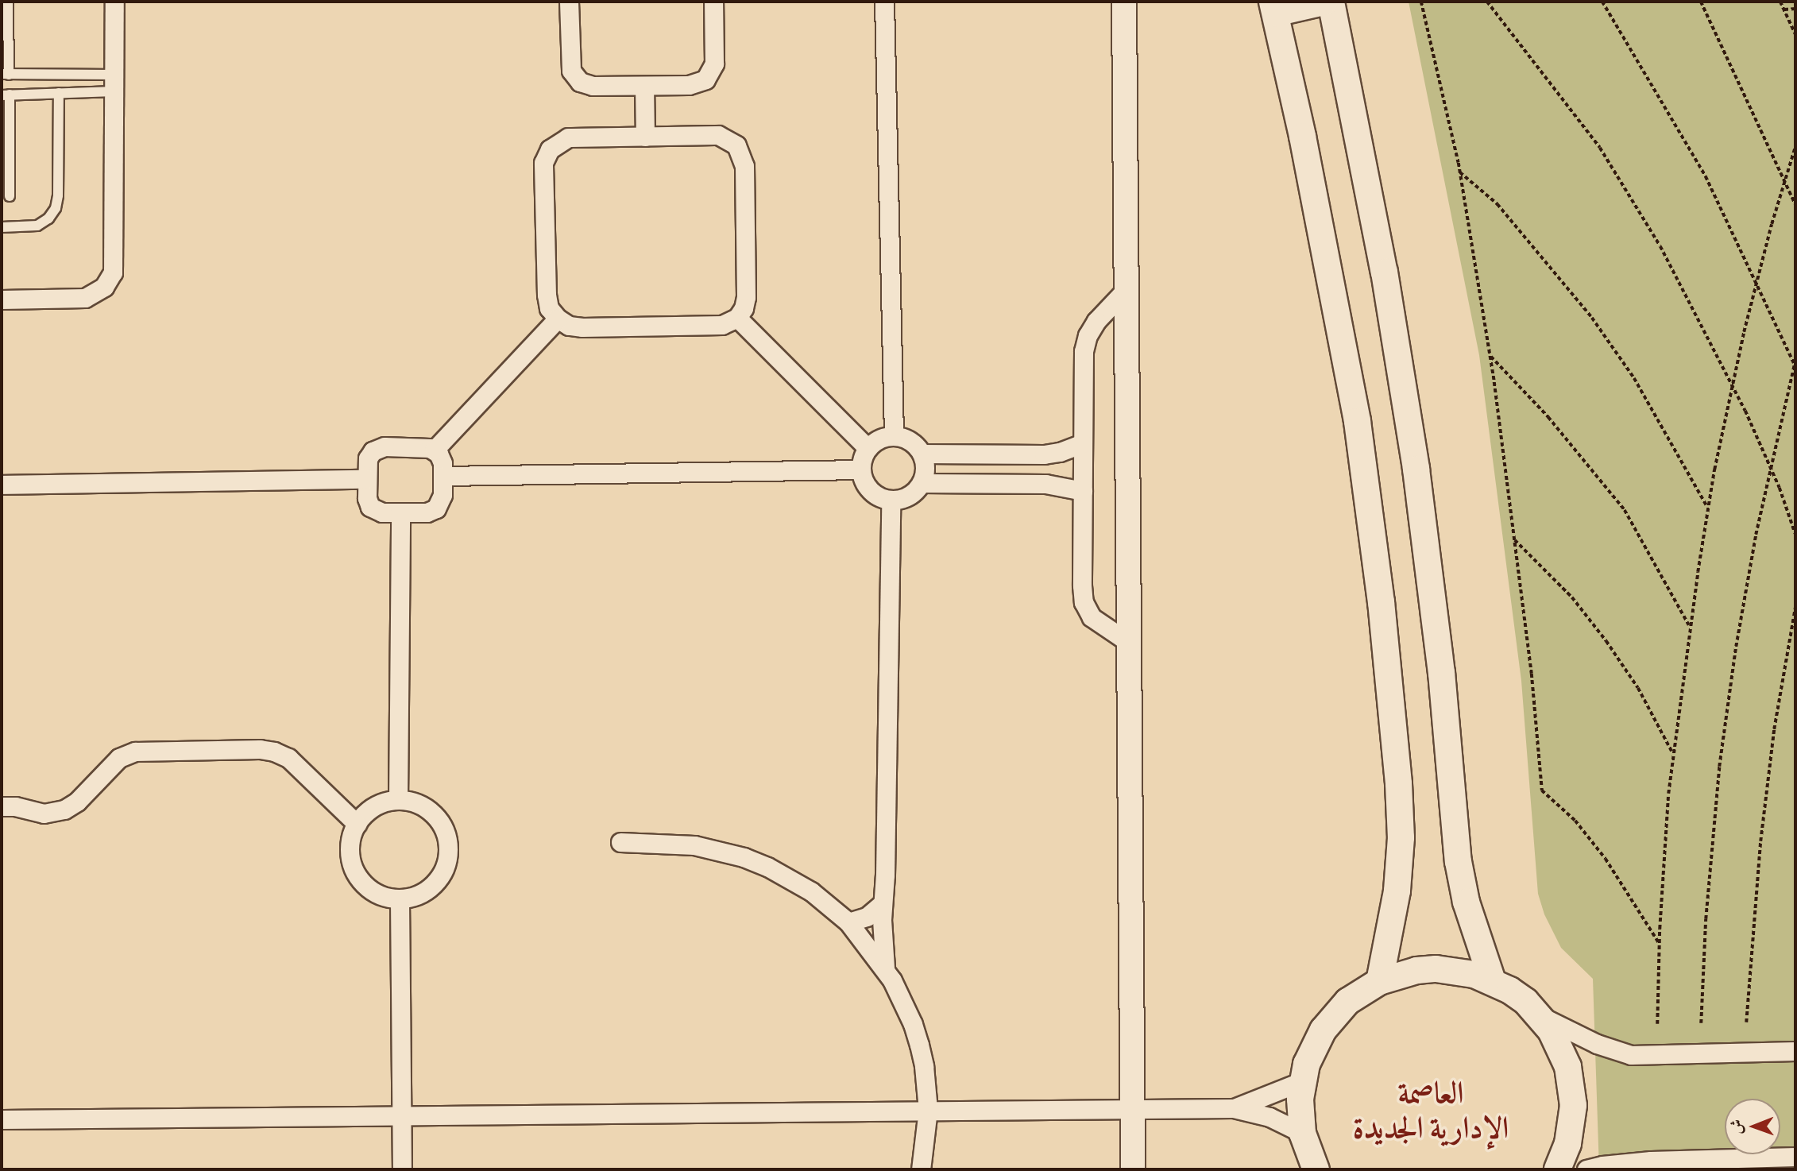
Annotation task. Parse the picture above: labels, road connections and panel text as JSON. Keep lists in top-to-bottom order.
{
  "districts": ["العاصمة الإدارية الجديدة"],
  "north": "left"
}
